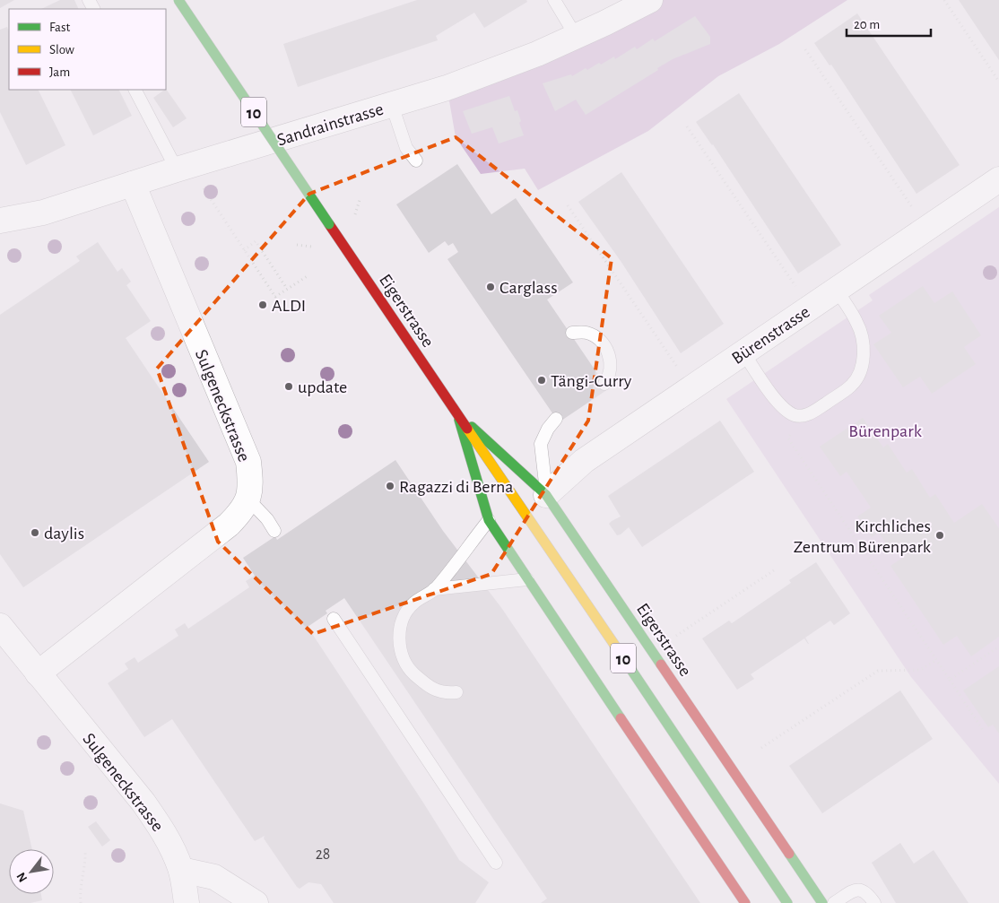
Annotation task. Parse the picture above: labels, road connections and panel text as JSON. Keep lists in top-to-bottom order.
{
  "streets": {
    "main road": ["10", "Eigerstrasse"],
    "street": ["Sandrainstrasse", "Bürenstrasse", "Sulgeneckstrasse"]
  },
  "crossings": [
    ["Sandrainstrasse", "Sulgeneckstrasse"],
    ["Eigerstrasse", "Bürenstrasse"]
  ],
  "parks": ["Bürenpark"],
  "places": [
    "Carglass",
    "ALDI",
    "Tängi-Curry",
    "update",
    "Ragazzi di Berna",
    "daylis",
    "Kirchliches Zentrum Bürenpark"
  ],
  "house_numbers": ["28"],
  "legend": ["Fast", "Slow", "Jam"],
  "scale_bar": "20 m",
  "north": "bottom left"
}
